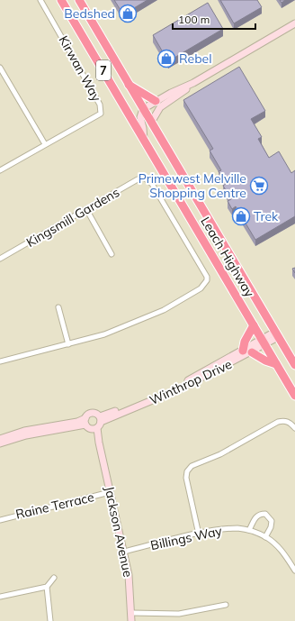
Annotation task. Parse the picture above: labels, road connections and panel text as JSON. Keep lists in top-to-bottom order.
{
  "streets": {
    "highway": ["7", "Leach Highway"],
    "street": [
      "Kirwan Way",
      "Kingsmill Gardens",
      "Winthrop Drive",
      "Raine Terrace",
      "Jackson Avenue",
      "Billings Way"
    ]
  },
  "crossings": [
    ["Leach Highway", "Winthrop Drive"],
    ["Raine Terrace", "Jackson Avenue"],
    ["Jackson Avenue", "Billings Way"]
  ],
  "places": {
    "shop": ["Bedshed", "Rebel", "Trek"],
    "supermarket": ["Primewest Melville Shopping Centre"]
  },
  "scale_bar": "100 m"
}
